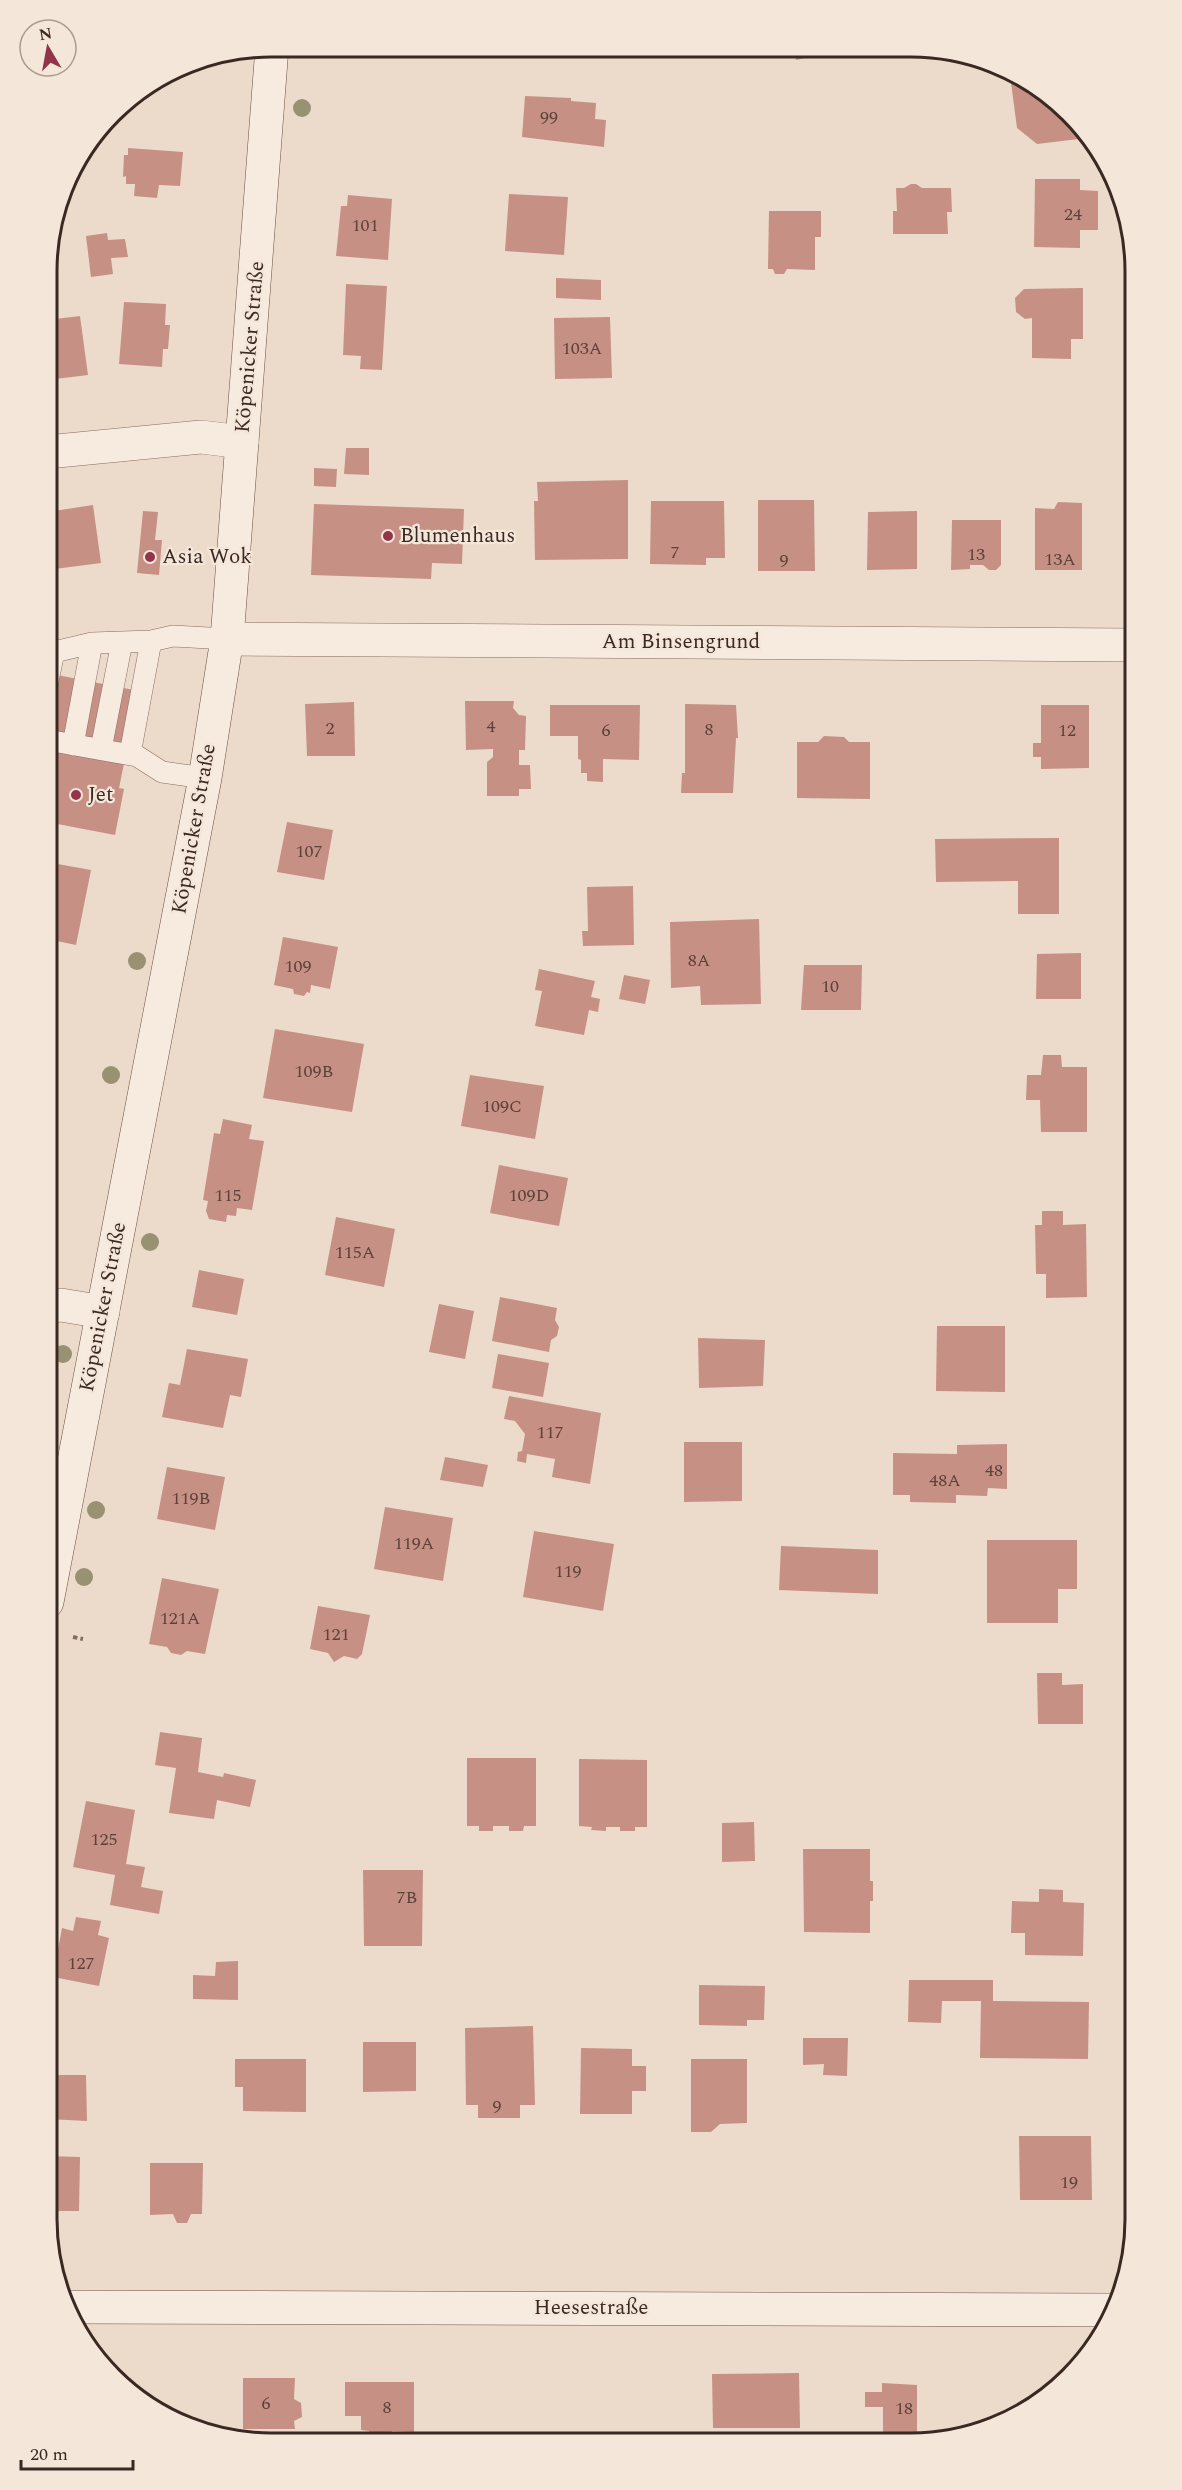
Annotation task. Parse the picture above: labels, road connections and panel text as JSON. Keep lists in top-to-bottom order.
{
  "streets": {
    "street": ["Köpenicker Straße", "Am Binsengrund", "Heesestraße"]
  },
  "crossings": [
    ["Köpenicker Straße", "Am Binsengrund"]
  ],
  "places": ["Blumenhaus", "Asia Wok", "Jet"],
  "house_numbers": [
    "99",
    "24",
    "101",
    "103A",
    "7",
    "13",
    "13A",
    "9",
    "4",
    "2",
    "8",
    "6",
    "12",
    "107",
    "8A",
    "109",
    "10",
    "109B",
    "109C",
    "115",
    "109D",
    "115A",
    "117",
    "48",
    "48A",
    "119B",
    "119A",
    "119",
    "121A",
    "121",
    "125",
    "7B",
    "127",
    "9",
    "19",
    "6",
    "8",
    "18"
  ],
  "scale_bar": "20 m",
  "north": "top"
}
